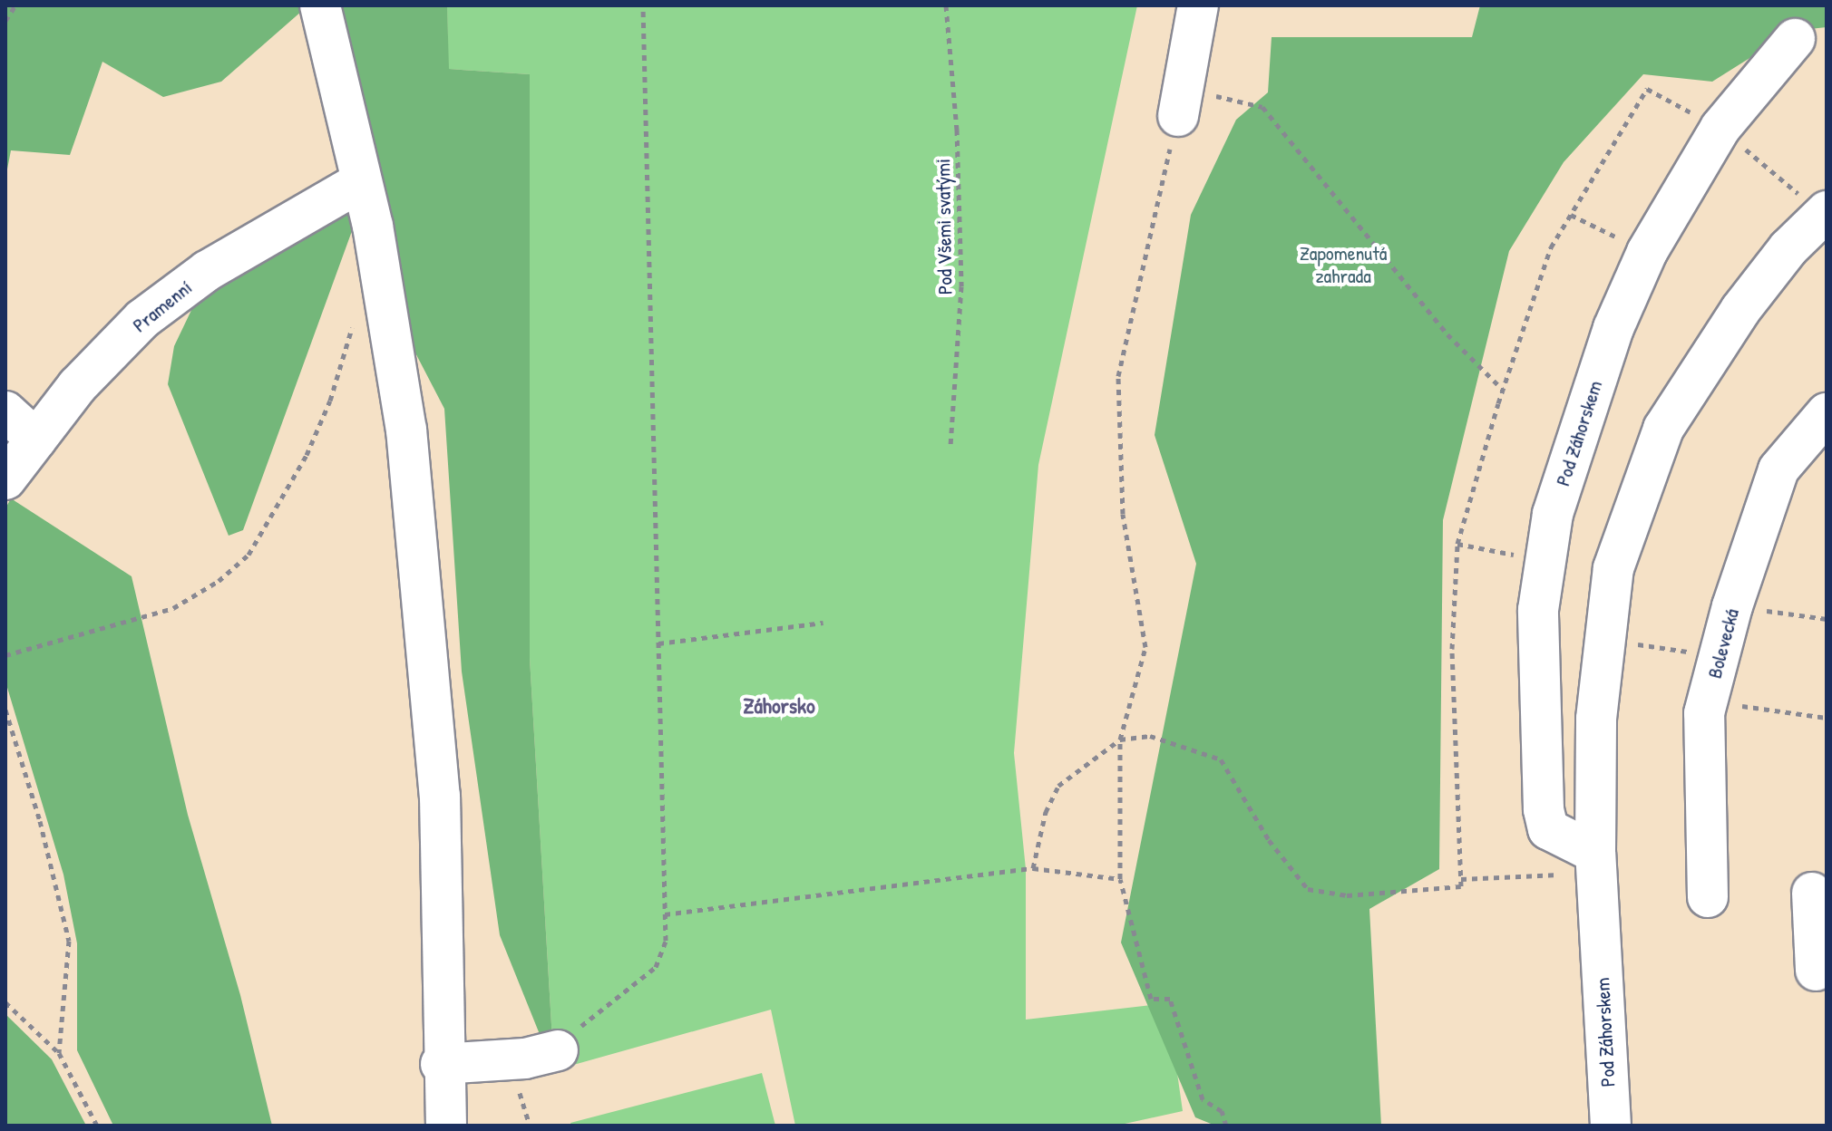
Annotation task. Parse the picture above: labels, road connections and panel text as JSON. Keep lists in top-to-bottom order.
{
  "streets": {
    "street": ["Pramenní", "Pod Záhorskem", "Bolevecká"],
    "path": ["Pod Všemi svatými"]
  },
  "districts": ["Záhorsko"],
  "parks": ["Zapomenutá zahrada"]
}
